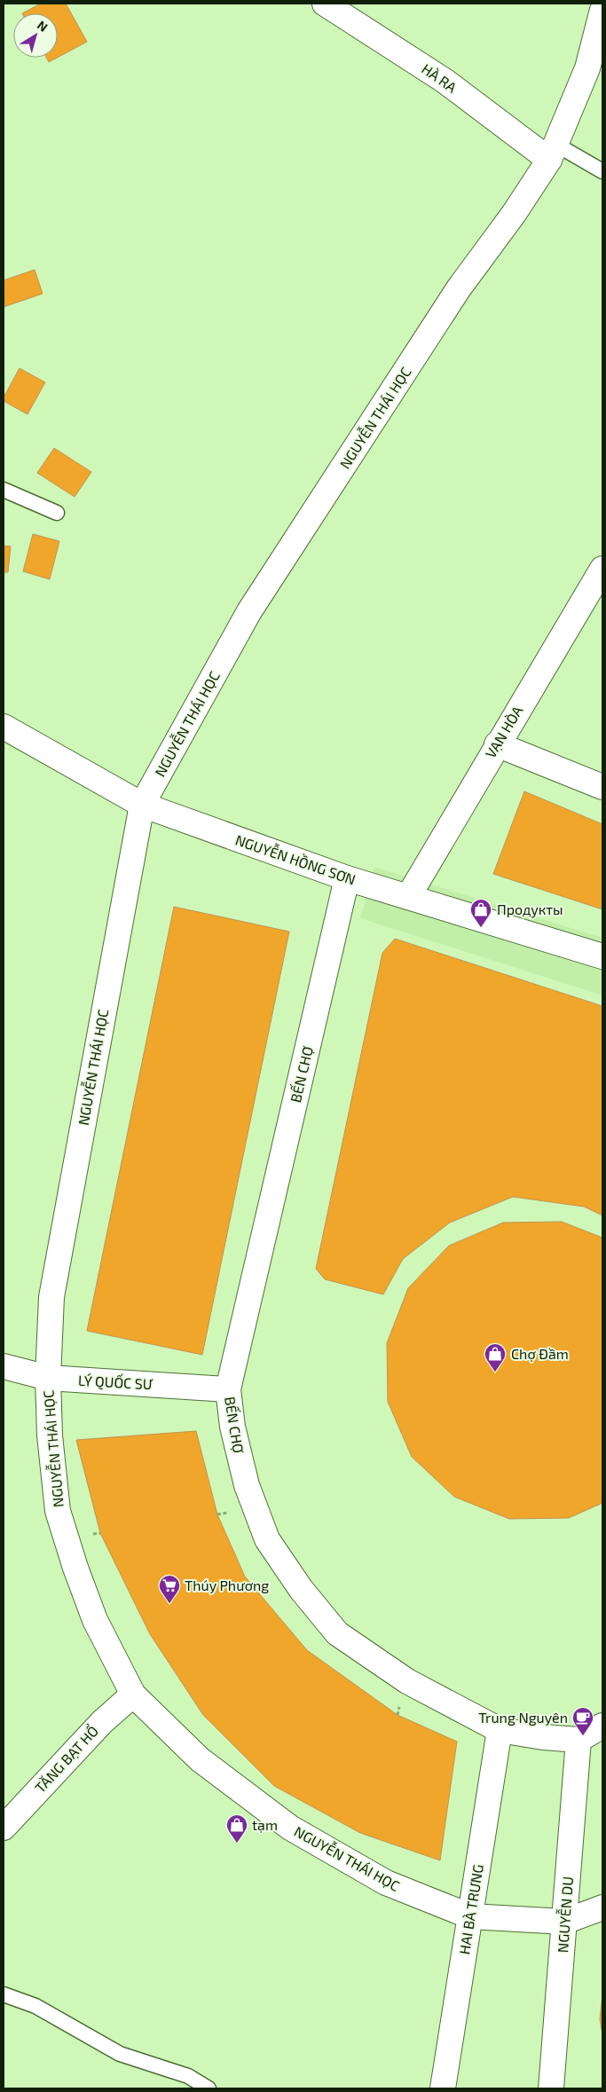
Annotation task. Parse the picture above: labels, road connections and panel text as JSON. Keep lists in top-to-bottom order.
{
  "streets": {
    "street": [
      "HÀ RA",
      "NGUYỄN THÁI HỌC",
      "VẠN HÒA",
      "NGUYỄN HỒNG SƠN",
      "BẾN CHỢ",
      "LÝ QUỐC SƯ",
      "TĂNG BẠT HỔ",
      "HAI BÀ TRƯNG",
      "NGUYỄN DU"
    ]
  },
  "crossings": [
    ["HÀ RA", "NGUYỄN THÁI HỌC"],
    ["NGUYỄN THÁI HỌC", "NGUYỄN HỒNG SƠN"],
    ["NGUYỄN THÁI HỌC", "LÝ QUỐC SƯ"],
    ["NGUYỄN THÁI HỌC", "TĂNG BẠT HỔ"],
    ["NGUYỄN THÁI HỌC", "HAI BÀ TRƯNG"],
    ["NGUYỄN THÁI HỌC", "NGUYỄN DU"],
    ["VẠN HÒA", "NGUYỄN HỒNG SƠN"],
    ["NGUYỄN HỒNG SƠN", "BẾN CHỢ"],
    ["BẾN CHỢ", "LÝ QUỐC SƯ"],
    ["BẾN CHỢ", "HAI BÀ TRƯNG"],
    ["BẾN CHỢ", "NGUYỄN DU"]
  ],
  "places": {
    "shop": ["Продукты", "Chợ Đầm", "tạm"],
    "supermarket": ["Thúy Phương"],
    "cafe": ["Trung Nguyên"]
  },
  "north": "top right"
}
